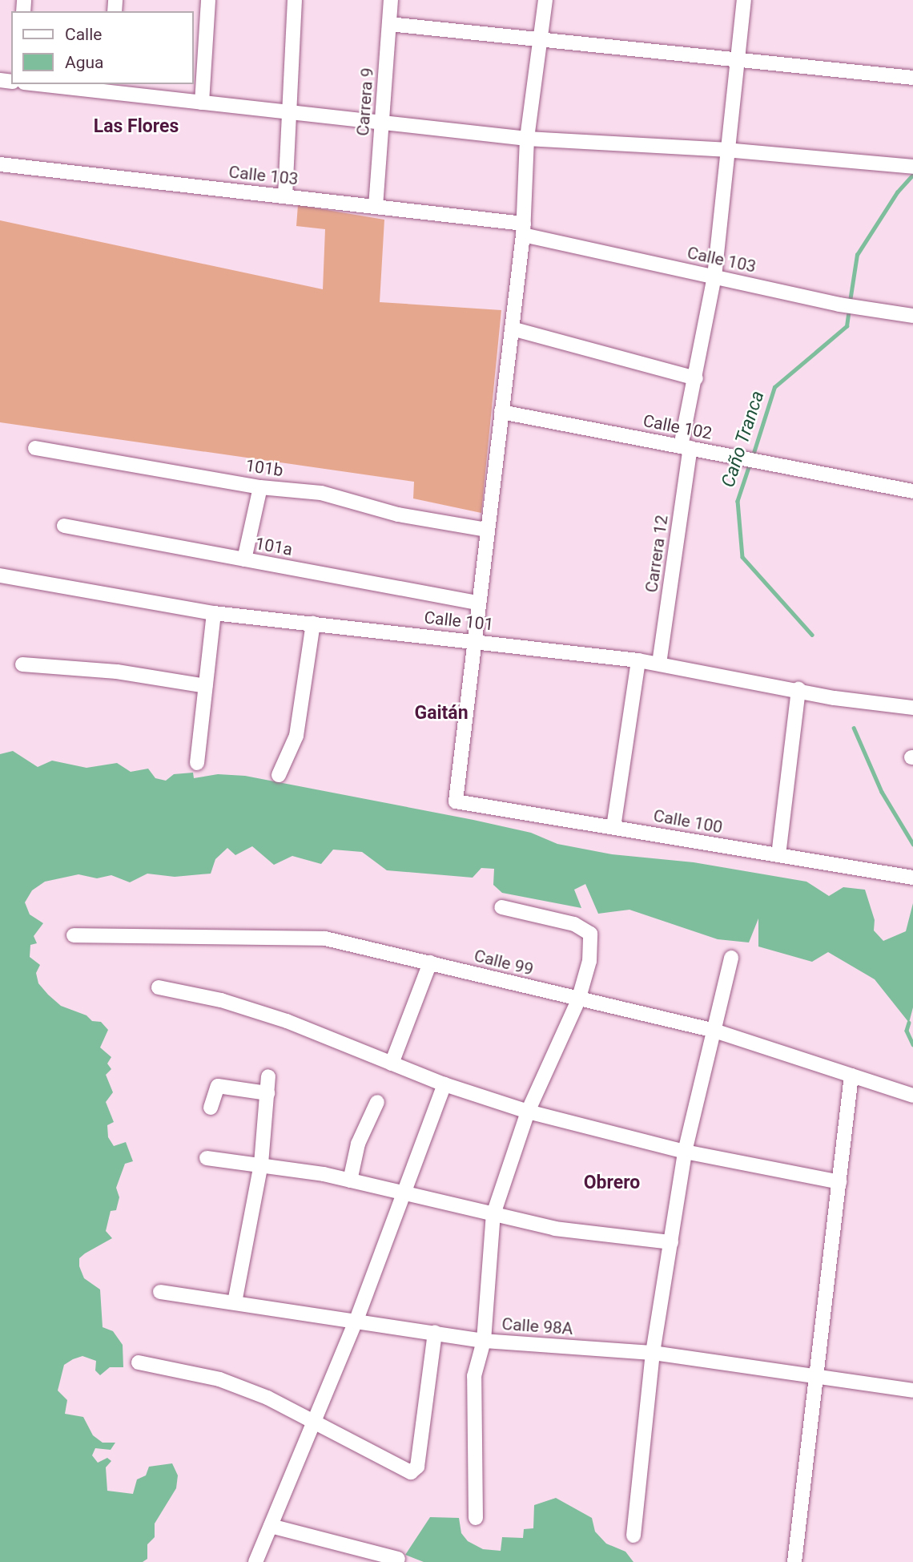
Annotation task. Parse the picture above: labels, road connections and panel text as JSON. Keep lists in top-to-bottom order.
{
  "streets": {
    "street": [
      "Carrera 9",
      "Calle 103",
      "Calle 102",
      "101b",
      "101a",
      "Carrera 12",
      "Calle 101",
      "Calle 100",
      "Calle 99",
      "Calle 98A"
    ]
  },
  "crossings": [
    ["Carrera 9", "Calle 103"],
    ["Calle 103", "Carrera 12"],
    ["Calle 102", "Carrera 12"],
    ["Carrera 12", "Calle 101"],
    ["Calle 101", "Calle 100"]
  ],
  "districts": ["Las Flores", "Gaitán", "Obrero"],
  "water": ["Caño Tranca"],
  "legend": ["Calle", "Agua"]
}
